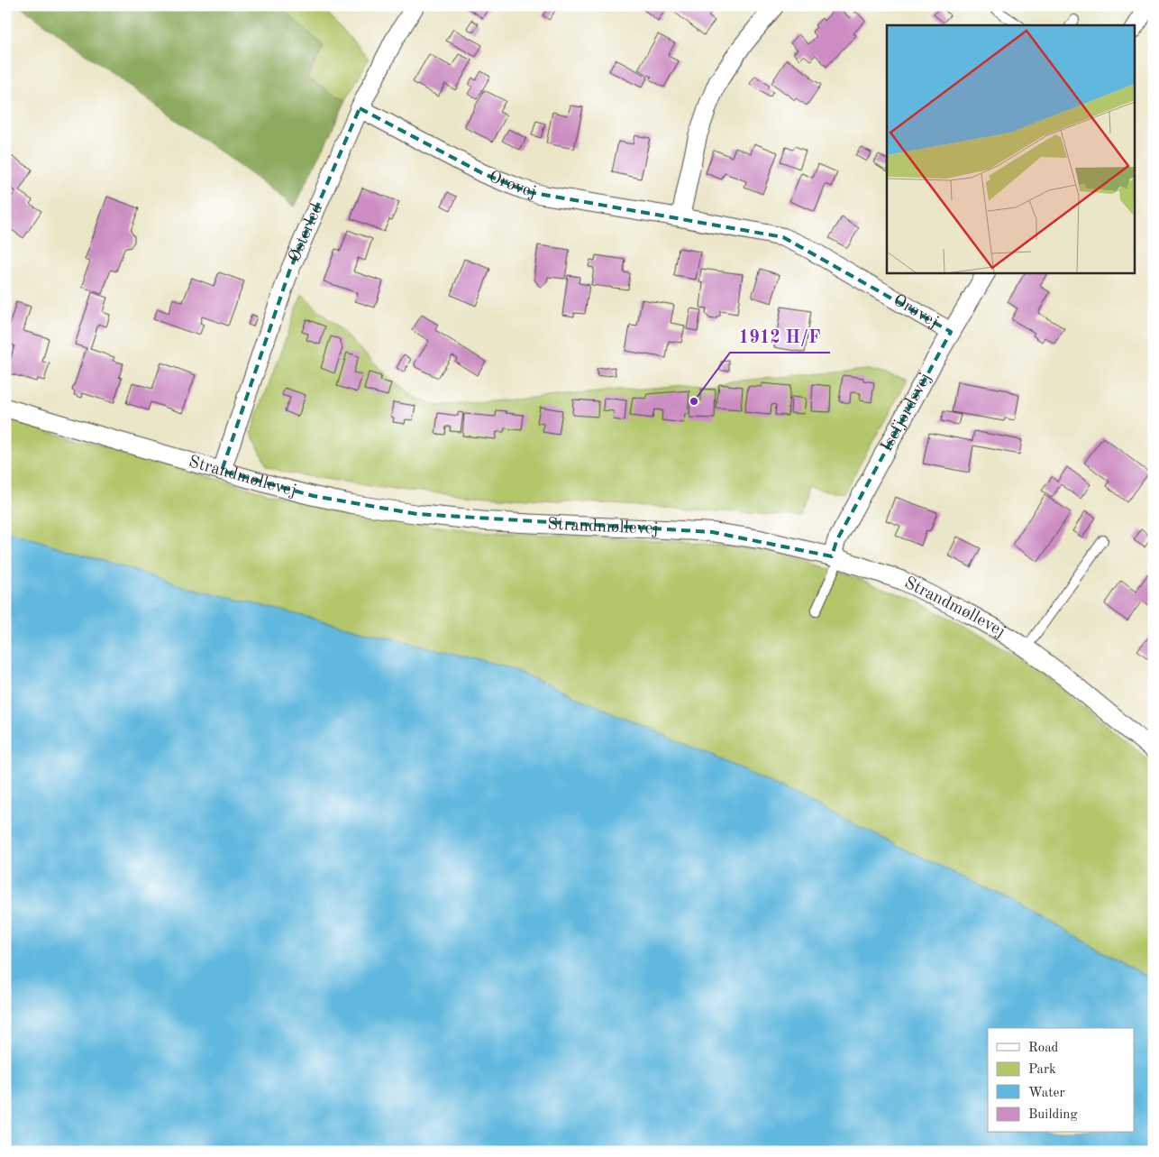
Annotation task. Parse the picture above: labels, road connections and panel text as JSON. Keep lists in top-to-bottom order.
{
  "streets": {
    "street": [
      "Orøvej",
      "Østerled",
      "Isefjordsvej",
      "Strandmøllevej"
    ]
  },
  "crossings": [
    ["Orøvej", "Østerled"],
    ["Orøvej", "Isefjordsvej"],
    ["Østerled", "Strandmøllevej"],
    ["Isefjordsvej", "Strandmøllevej"]
  ],
  "places": ["1912 H/F"],
  "legend": [
    "Road",
    "Park",
    "Water",
    "Building"
  ]
}
